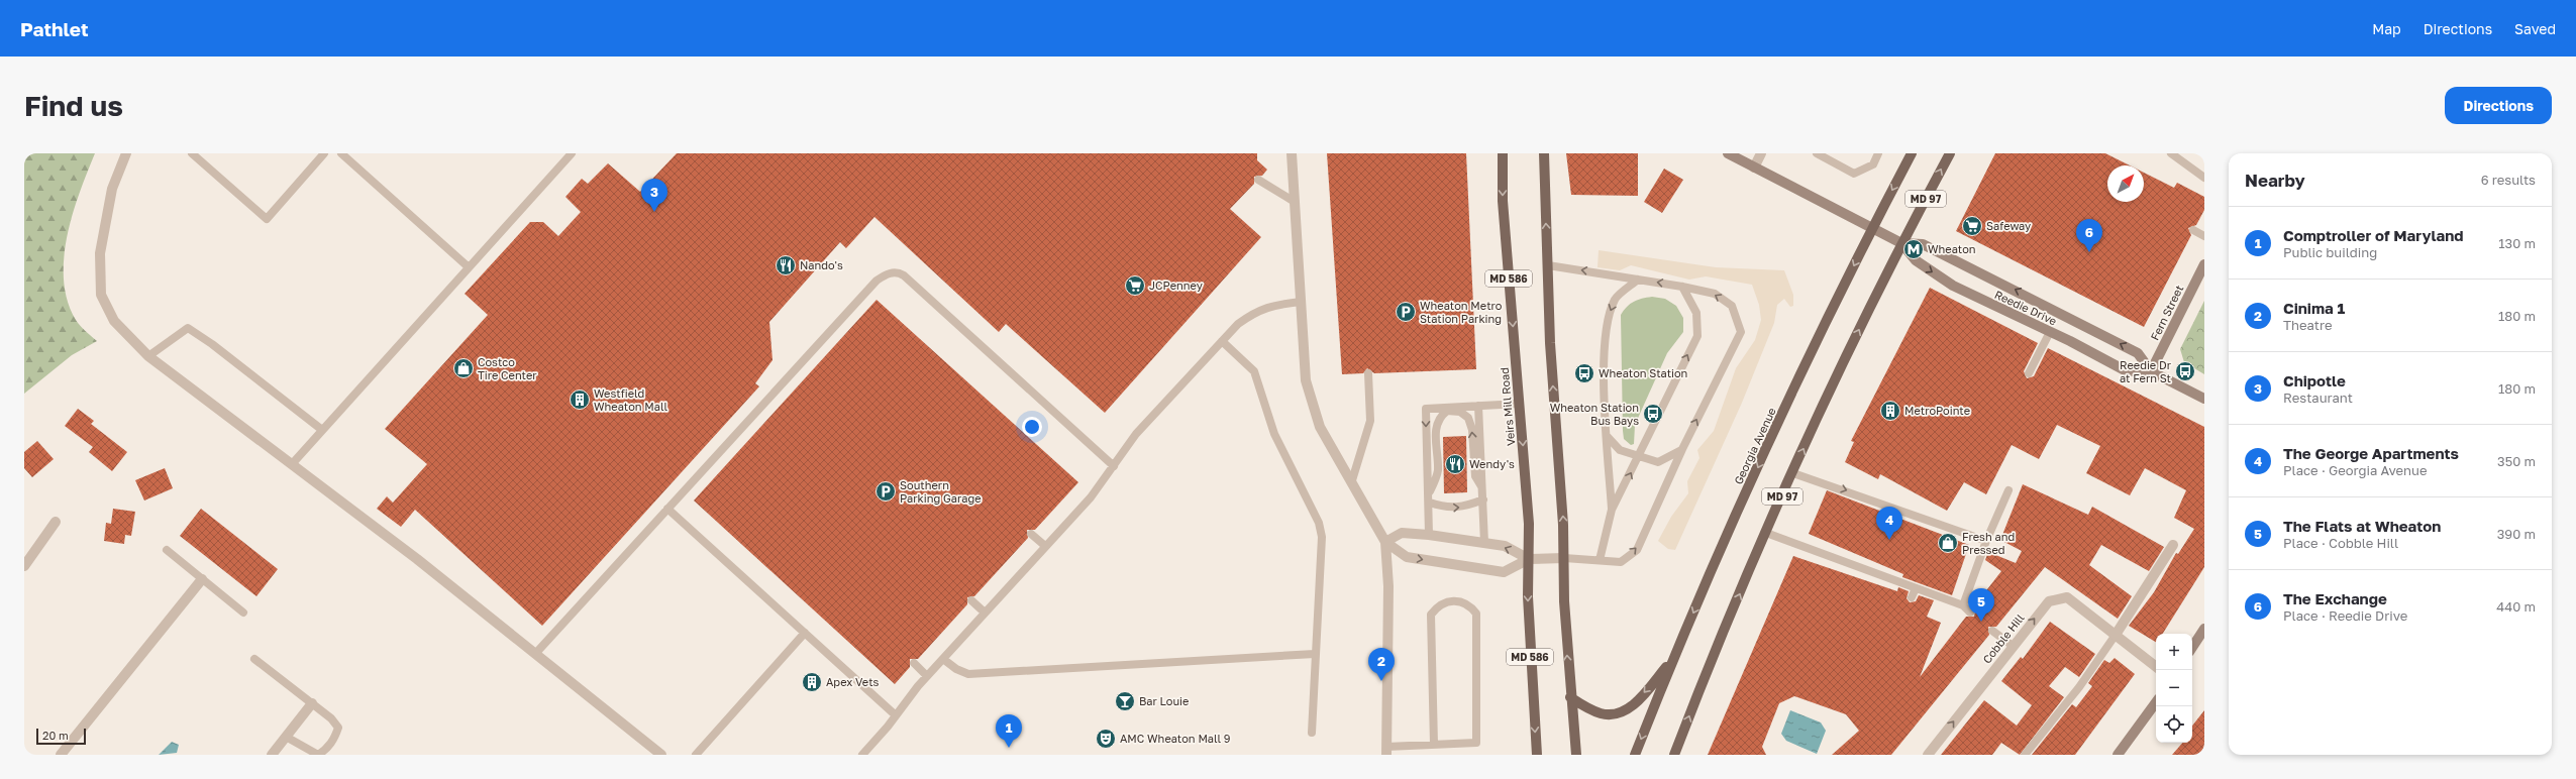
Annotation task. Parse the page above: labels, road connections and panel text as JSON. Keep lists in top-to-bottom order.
{
  "streets": {
    "main road": [
      "MD 97",
      "MD 586",
      "Veirs Mill Road",
      "Georgia Avenue"
    ],
    "street": ["Reedie Drive", "Fern Street", "Cobble Hill"]
  },
  "crossings": [
    ["MD 97", "Reedie Drive"],
    ["Reedie Drive", "Fern Street"],
    ["Reedie Drive", "Georgia Avenue"]
  ],
  "places": {
    "supermarket": ["Safeway", "JCPenney"],
    "metro station": ["Wheaton"],
    "restaurant": ["Nando's", "Wendy's"],
    "parking": ["Wheaton Metro Station Parking", "Southern Parking Garage"],
    "shop": ["Costco Tire Center", "Fresh and Pressed"],
    "bus stop": ["Reedie Dr at Fern St", "Wheaton Station", "Wheaton Station Bus Bays"],
    "building": ["Westfield Wheaton Mall", "MetroPointe", "Apex Vets"],
    "bar": ["Bar Louie"],
    "theatre": ["AMC Wheaton Mall 9"]
  },
  "scale_bar": "20 m",
  "north": "top right",
  "page": {
    "header": "Pathlet",
    "nav": ["Map", "Directions", "Saved"],
    "buttons": "Directions",
    "title": "Find us",
    "heading": ["Nearby", "6 results"],
    "pins": [
      "3",
      "6",
      "4",
      "5",
      "2",
      "1"
    ],
    "list": [
      {
        "mark": "1",
        "name": "Comptroller of Maryland",
        "note": "Public building",
        "value": "130 m"
      },
      {
        "mark": "2",
        "name": "Cinima 1",
        "note": "Theatre",
        "value": "180 m"
      },
      {
        "mark": "3",
        "name": "Chipotle",
        "note": "Restaurant",
        "value": "180 m"
      },
      {
        "mark": "4",
        "name": "The George Apartments",
        "note": "Place · Georgia Avenue",
        "value": "350 m"
      },
      {
        "mark": "5",
        "name": "The Flats at Wheaton",
        "note": "Place · Cobble Hill",
        "value": "390 m"
      },
      {
        "mark": "6",
        "name": "The Exchange",
        "note": "Place · Reedie Drive",
        "value": "440 m"
      }
    ],
    "map_buttons": ["+", "−"],
    "scale": "20 m"
  }
}
